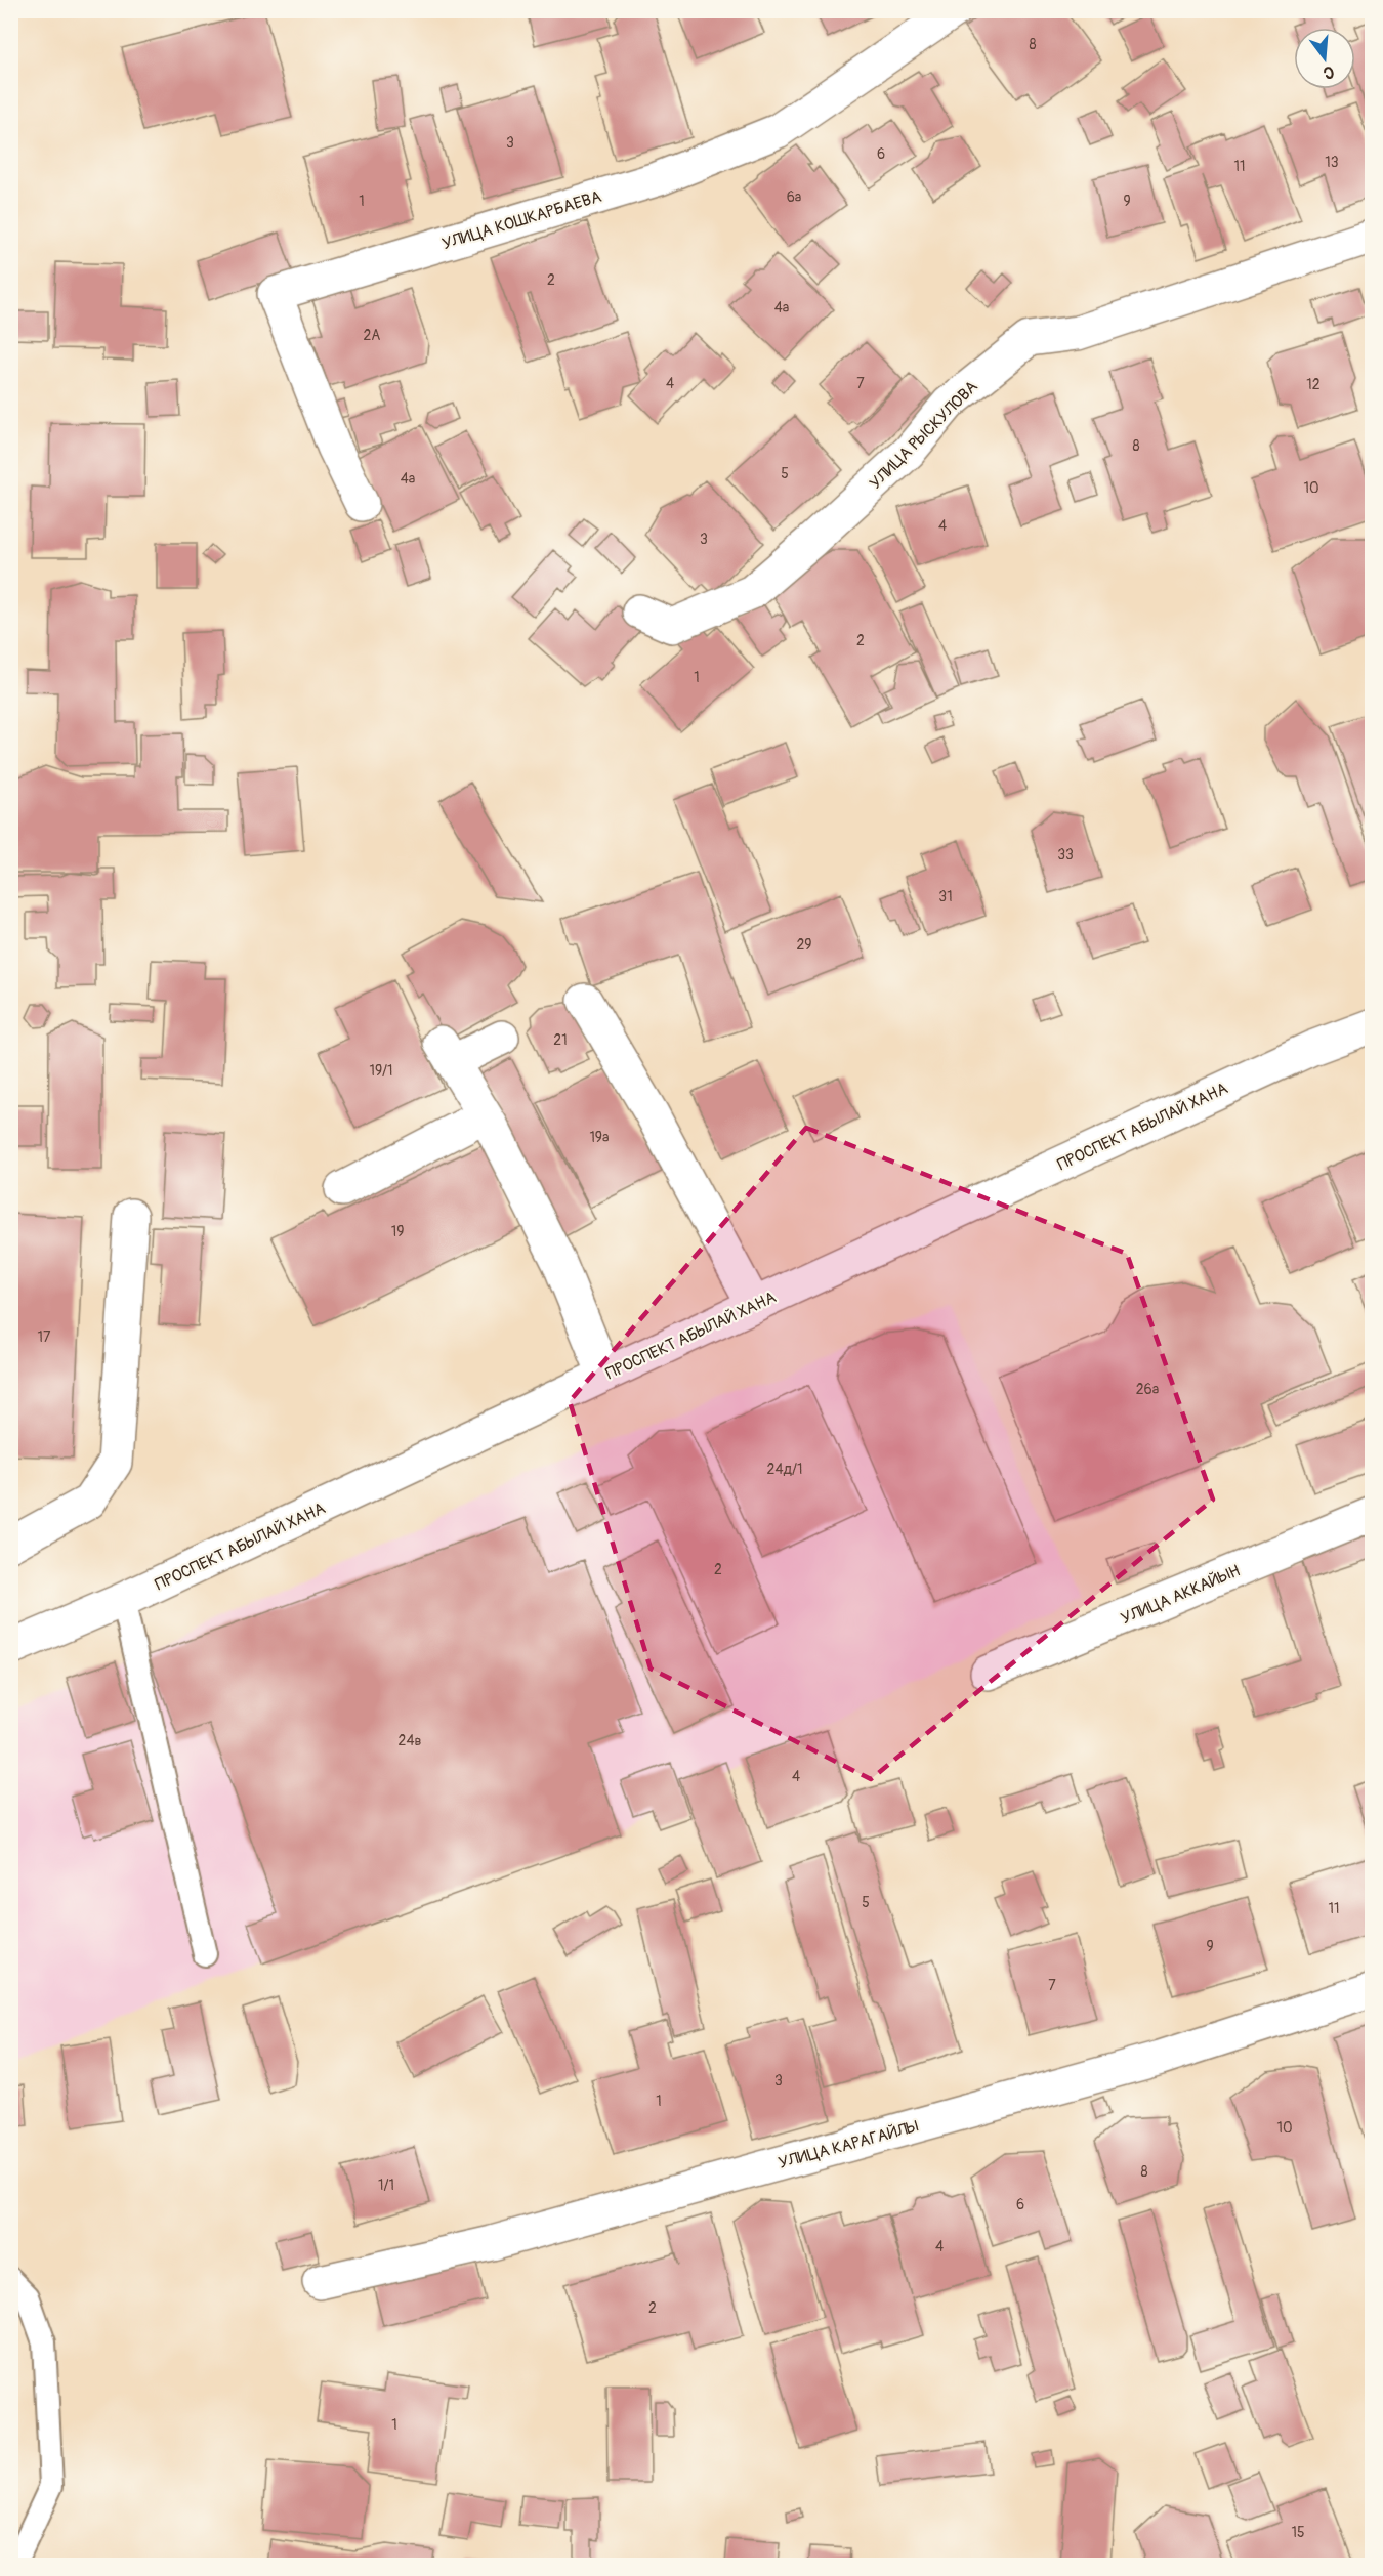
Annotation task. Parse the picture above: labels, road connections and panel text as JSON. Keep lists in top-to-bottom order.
{
  "streets": {
    "street": [
      "УЛИЦА КОШКАРБАЕВА",
      "УЛИЦА РЫСКУЛОВА",
      "ПРОСПЕКТ АБЫЛАЙ ХАНА",
      "УЛИЦА АККАЙЫН",
      "УЛИЦА КАРАГАЙЛЫ"
    ]
  },
  "house_numbers": [
    "8",
    "3",
    "6",
    "13",
    "11",
    "6а",
    "1",
    "9",
    "2",
    "4а",
    "2А",
    "4",
    "7",
    "12",
    "8",
    "5",
    "4а",
    "10",
    "4",
    "3",
    "2",
    "1",
    "33",
    "31",
    "29",
    "21",
    "19/1",
    "19а",
    "19",
    "17",
    "26а",
    "24д/1",
    "2",
    "24в",
    "4",
    "5",
    "11",
    "9",
    "7",
    "3",
    "1",
    "10",
    "8",
    "1/1",
    "6",
    "4",
    "2",
    "1",
    "15"
  ],
  "north": "bottom"
}
